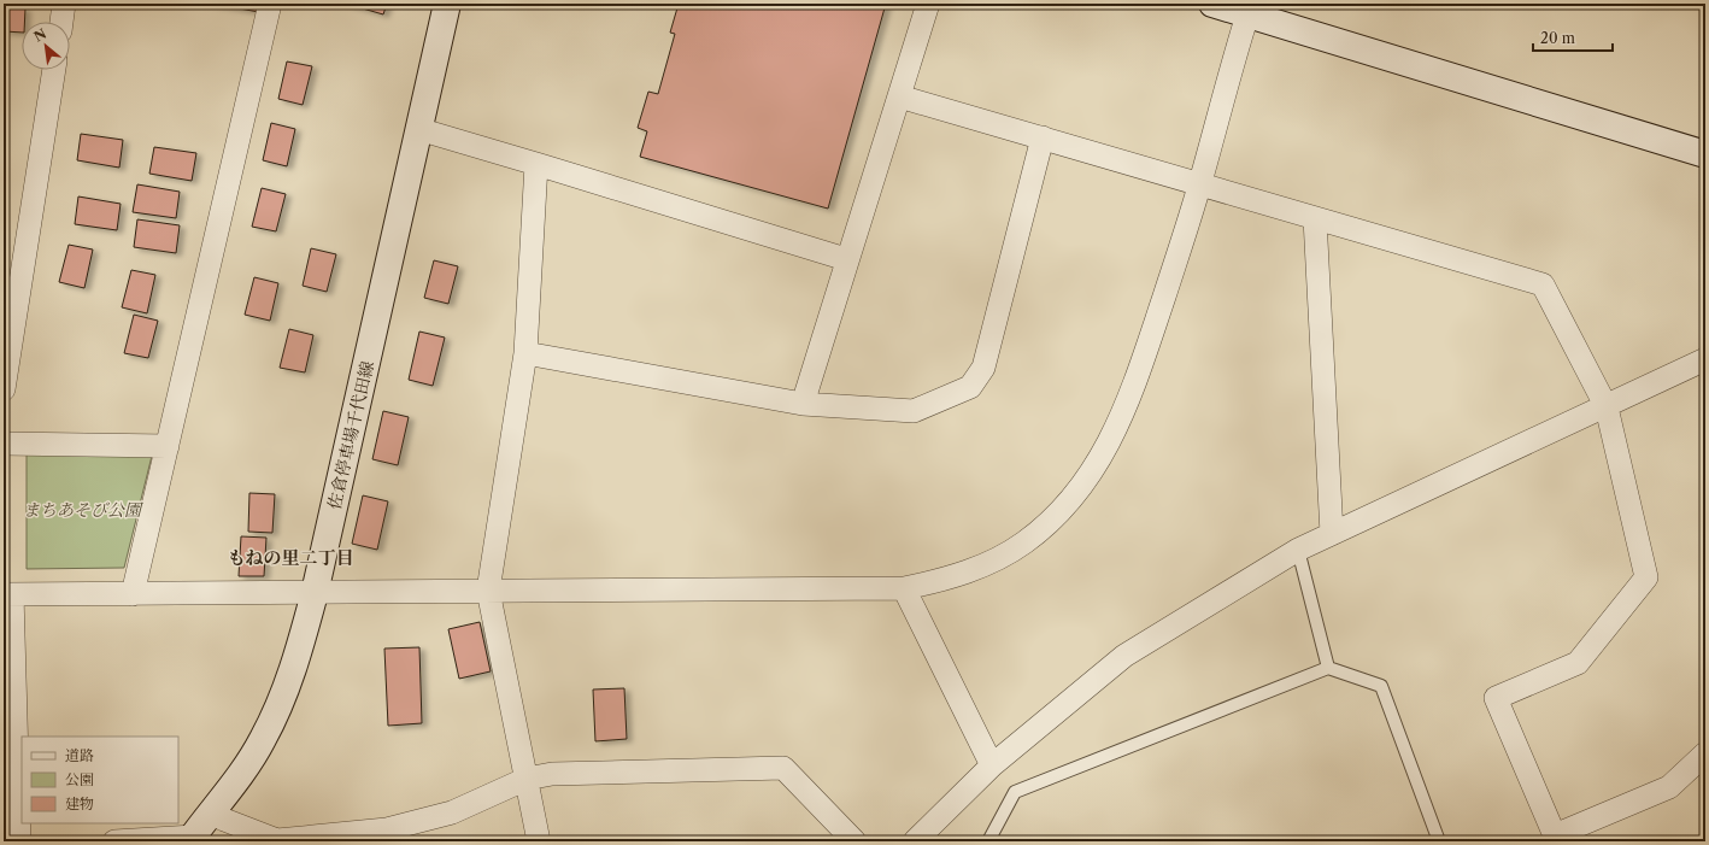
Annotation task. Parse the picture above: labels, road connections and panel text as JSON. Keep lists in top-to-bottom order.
{
  "streets": {
    "main road": ["佐倉停車場千代田線"]
  },
  "districts": ["もねの里二丁目"],
  "parks": ["まちあそび公園"],
  "legend": ["道路", "公園", "建物"],
  "scale_bar": "20 m",
  "north": "top left"
}
